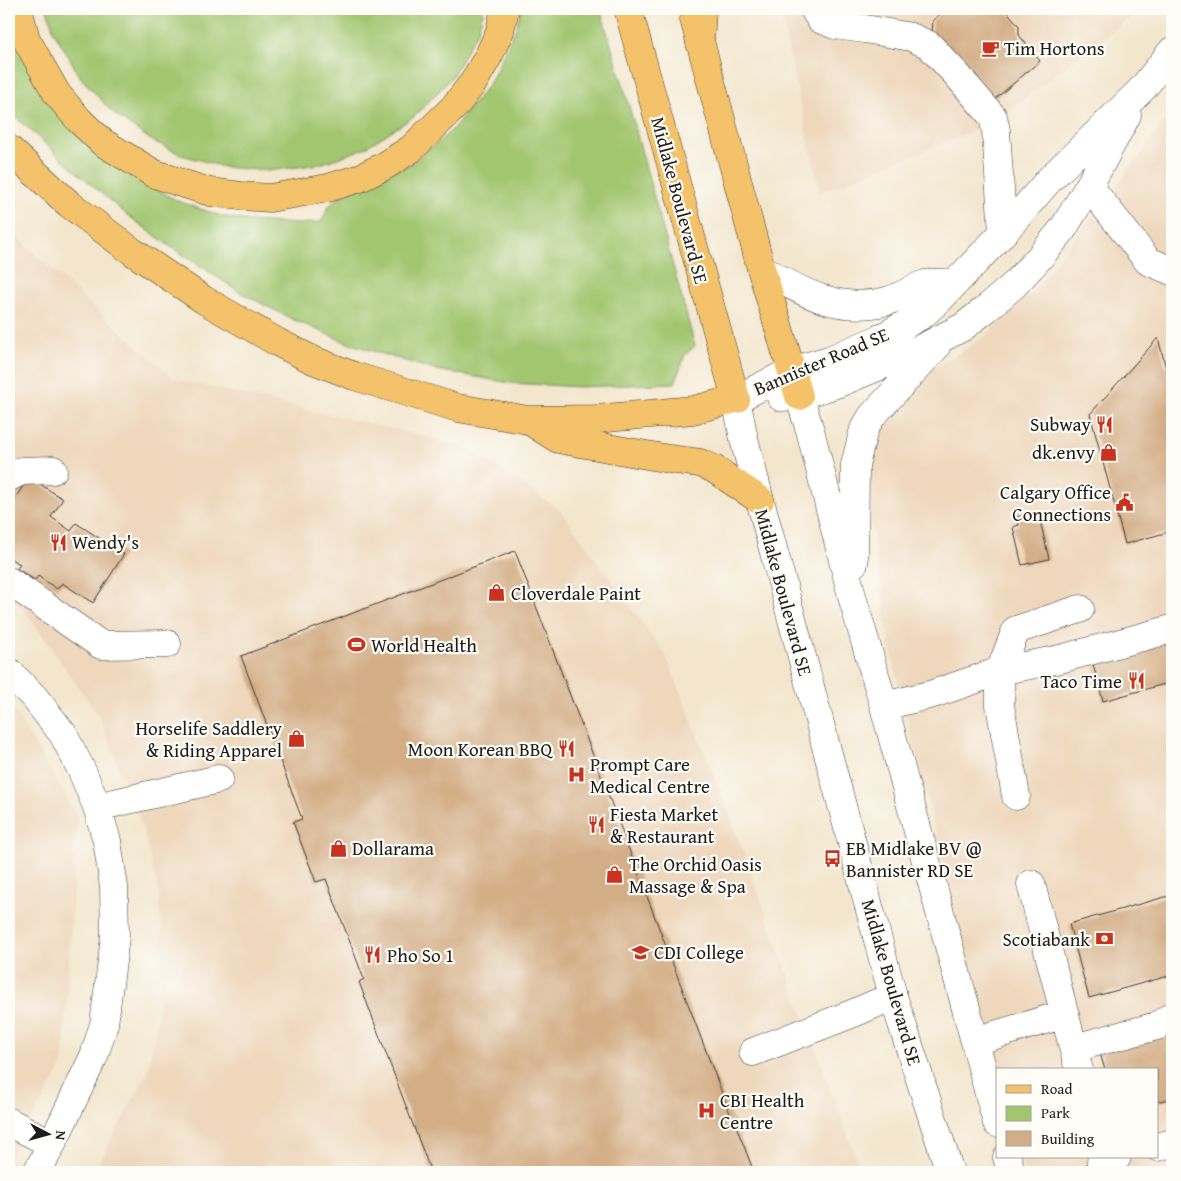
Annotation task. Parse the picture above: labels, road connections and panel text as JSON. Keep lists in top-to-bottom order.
{
  "streets": {
    "main road": ["Midlake Boulevard SE"],
    "street": ["Bannister Road SE"]
  },
  "crossings": [
    ["Midlake Boulevard SE", "Bannister Road SE"]
  ],
  "places": {
    "cafe": ["Tim Hortons"],
    "restaurant": [
      "Subway",
      "Wendy's",
      "Taco Time",
      "Moon Korean BBQ",
      "Fiesta Market & Restaurant",
      "Pho So 1"
    ],
    "shop": [
      "dk.envy",
      "Cloverdale Paint",
      "Horselife Saddlery & Riding Apparel",
      "Dollarama",
      "The Orchid Oasis Massage & Spa"
    ],
    "public building": ["Calgary Office Connections"],
    "sports": ["World Health"],
    "hospital": ["Prompt Care Medical Centre", "CBI Health Centre"],
    "bus stop": ["EB Midlake BV @ Bannister RD SE"],
    "bank": ["Scotiabank"],
    "school or university": ["CDI College"]
  },
  "legend": ["Road", "Park", "Building"],
  "north": "right"
}
